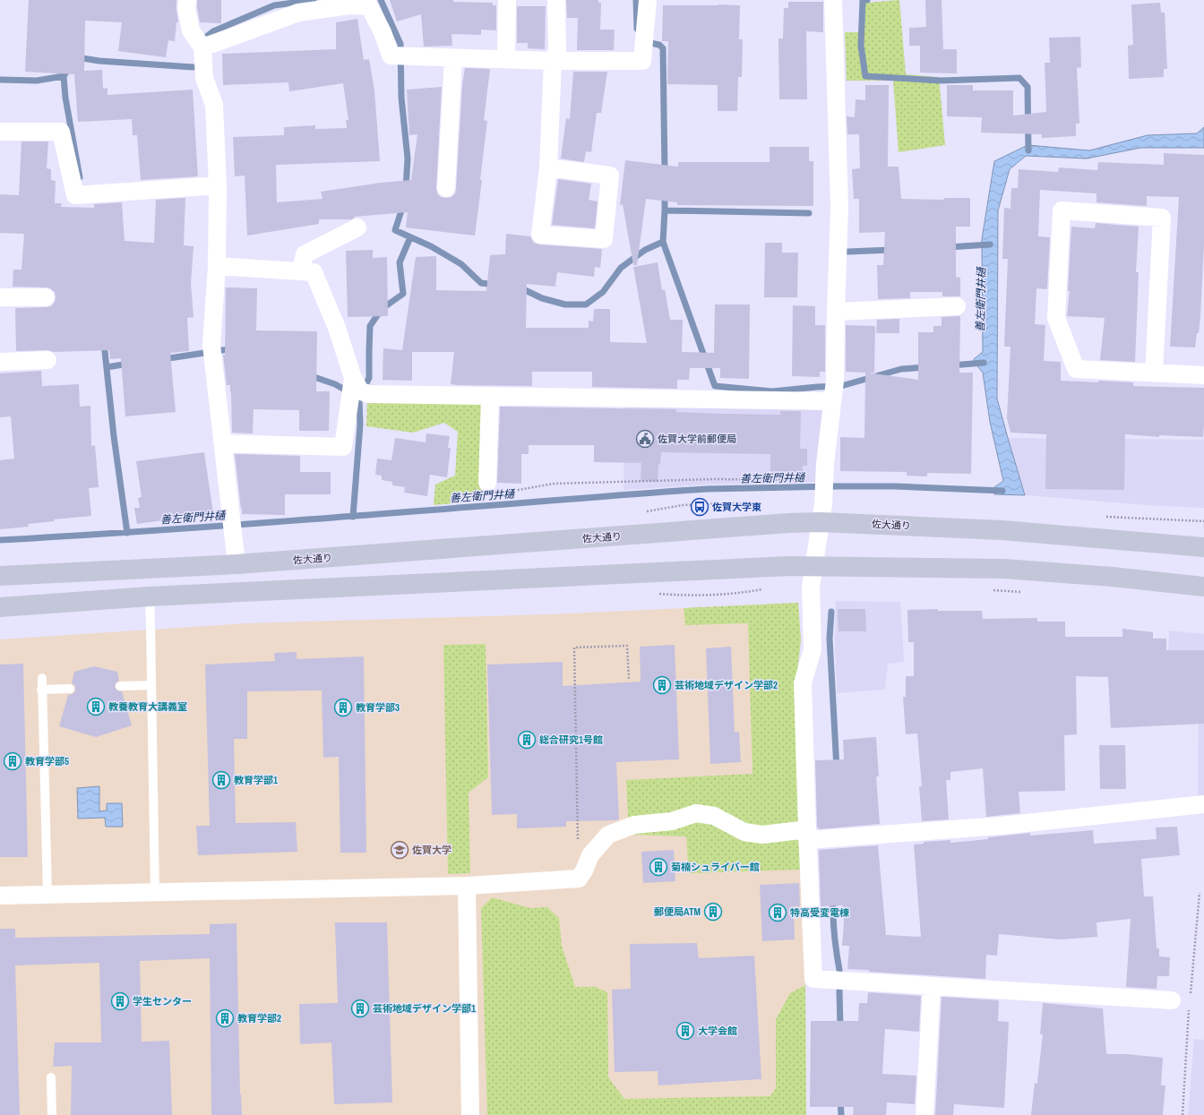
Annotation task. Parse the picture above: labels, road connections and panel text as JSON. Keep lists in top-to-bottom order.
{
  "streets": {
    "main road": ["佐大通り"]
  },
  "water": ["善左衛門井樋"],
  "places": {
    "public building": ["佐賀大学前郵便局"],
    "bus stop": ["佐賀大学東"],
    "building": [
      "芸術地域デザイン学部2",
      "教養教育大講義室",
      "教育学部3",
      "総合研究1号館",
      "教育学部5",
      "教育学部1",
      "菊楠シュライバー館",
      "郵便局ATM",
      "特高受変電棟",
      "学生センター",
      "芸術地域デザイン学部1",
      "教育学部2",
      "大学会館"
    ],
    "school or university": ["佐賀大学"]
  }
}
